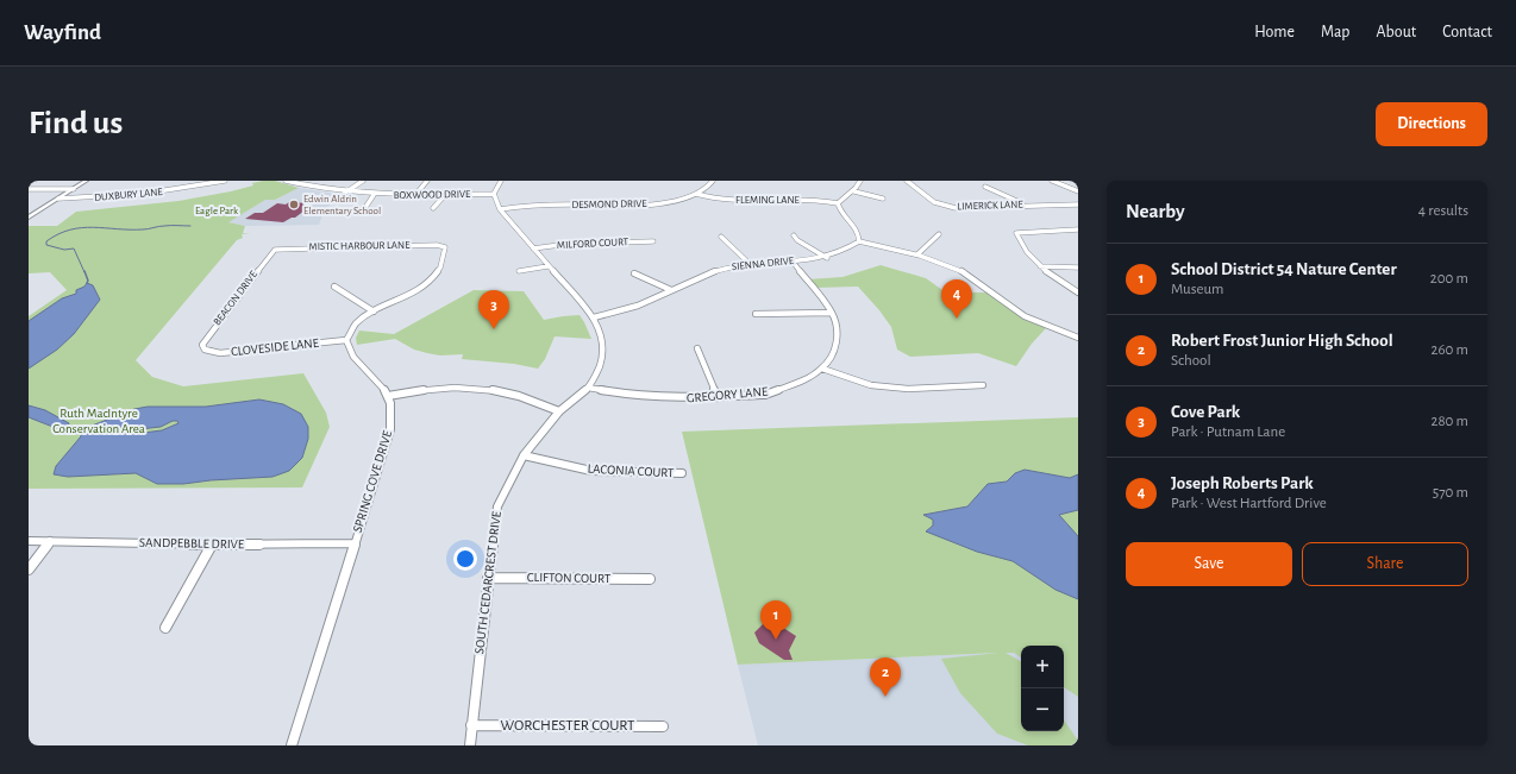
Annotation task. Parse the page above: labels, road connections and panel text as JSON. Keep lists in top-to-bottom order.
{
  "streets": {
    "street": [
      "DUXBURY LANE",
      "BOXWOOD DRIVE",
      "FLEMING LANE",
      "DESMOND DRIVE",
      "LIMERICK LANE",
      "MILFORD COURT",
      "MISTIC HARBOUR LANE",
      "SIENNA DRIVE",
      "BEACON DRIVE",
      "CLOVESIDE LANE",
      "GREGORY LANE",
      "LACONIA COURT",
      "SPRING COVE DRIVE",
      "SANDPEBBLE DRIVE",
      "CLIFTON COURT",
      "SOUTH CEDARCREST DRIVE",
      "WORCHESTER COURT"
    ]
  },
  "crossings": [
    ["BOXWOOD DRIVE", "SOUTH CEDARCREST DRIVE"],
    ["FLEMING LANE", "DESMOND DRIVE"],
    ["DESMOND DRIVE", "SOUTH CEDARCREST DRIVE"],
    ["MILFORD COURT", "SOUTH CEDARCREST DRIVE"],
    ["MISTIC HARBOUR LANE", "BEACON DRIVE"],
    ["SIENNA DRIVE", "GREGORY LANE"],
    ["SIENNA DRIVE", "SOUTH CEDARCREST DRIVE"],
    ["BEACON DRIVE", "CLOVESIDE LANE"],
    ["GREGORY LANE", "SOUTH CEDARCREST DRIVE"],
    ["LACONIA COURT", "SOUTH CEDARCREST DRIVE"],
    ["SPRING COVE DRIVE", "SANDPEBBLE DRIVE"],
    ["CLIFTON COURT", "SOUTH CEDARCREST DRIVE"],
    ["SOUTH CEDARCREST DRIVE", "WORCHESTER COURT"]
  ],
  "parks": ["Eagle Park", "Ruth MacIntyre Conservation Area"],
  "places": ["Edwin Aldrin Elementary School"],
  "page": {
    "header": "Wayfind",
    "nav": [
      "Home",
      "Map",
      "About",
      "Contact"
    ],
    "buttons": [
      "Directions",
      ["Save", "Share"]
    ],
    "title": "Find us",
    "heading": ["Nearby", "4 results"],
    "list": [
      {
        "mark": "1",
        "name": "School District 54 Nature Center",
        "note": "Museum",
        "value": "200 m"
      },
      {
        "mark": "2",
        "name": "Robert Frost Junior High School",
        "note": "School",
        "value": "260 m"
      },
      {
        "mark": "3",
        "name": "Cove Park",
        "note": "Park · Putnam Lane",
        "value": "280 m"
      },
      {
        "mark": "4",
        "name": "Joseph Roberts Park",
        "note": "Park · West Hartford Drive",
        "value": "570 m"
      }
    ],
    "pins": [
      "4",
      "3",
      "1",
      "2"
    ],
    "map_buttons": ["+", "−"]
  }
}
